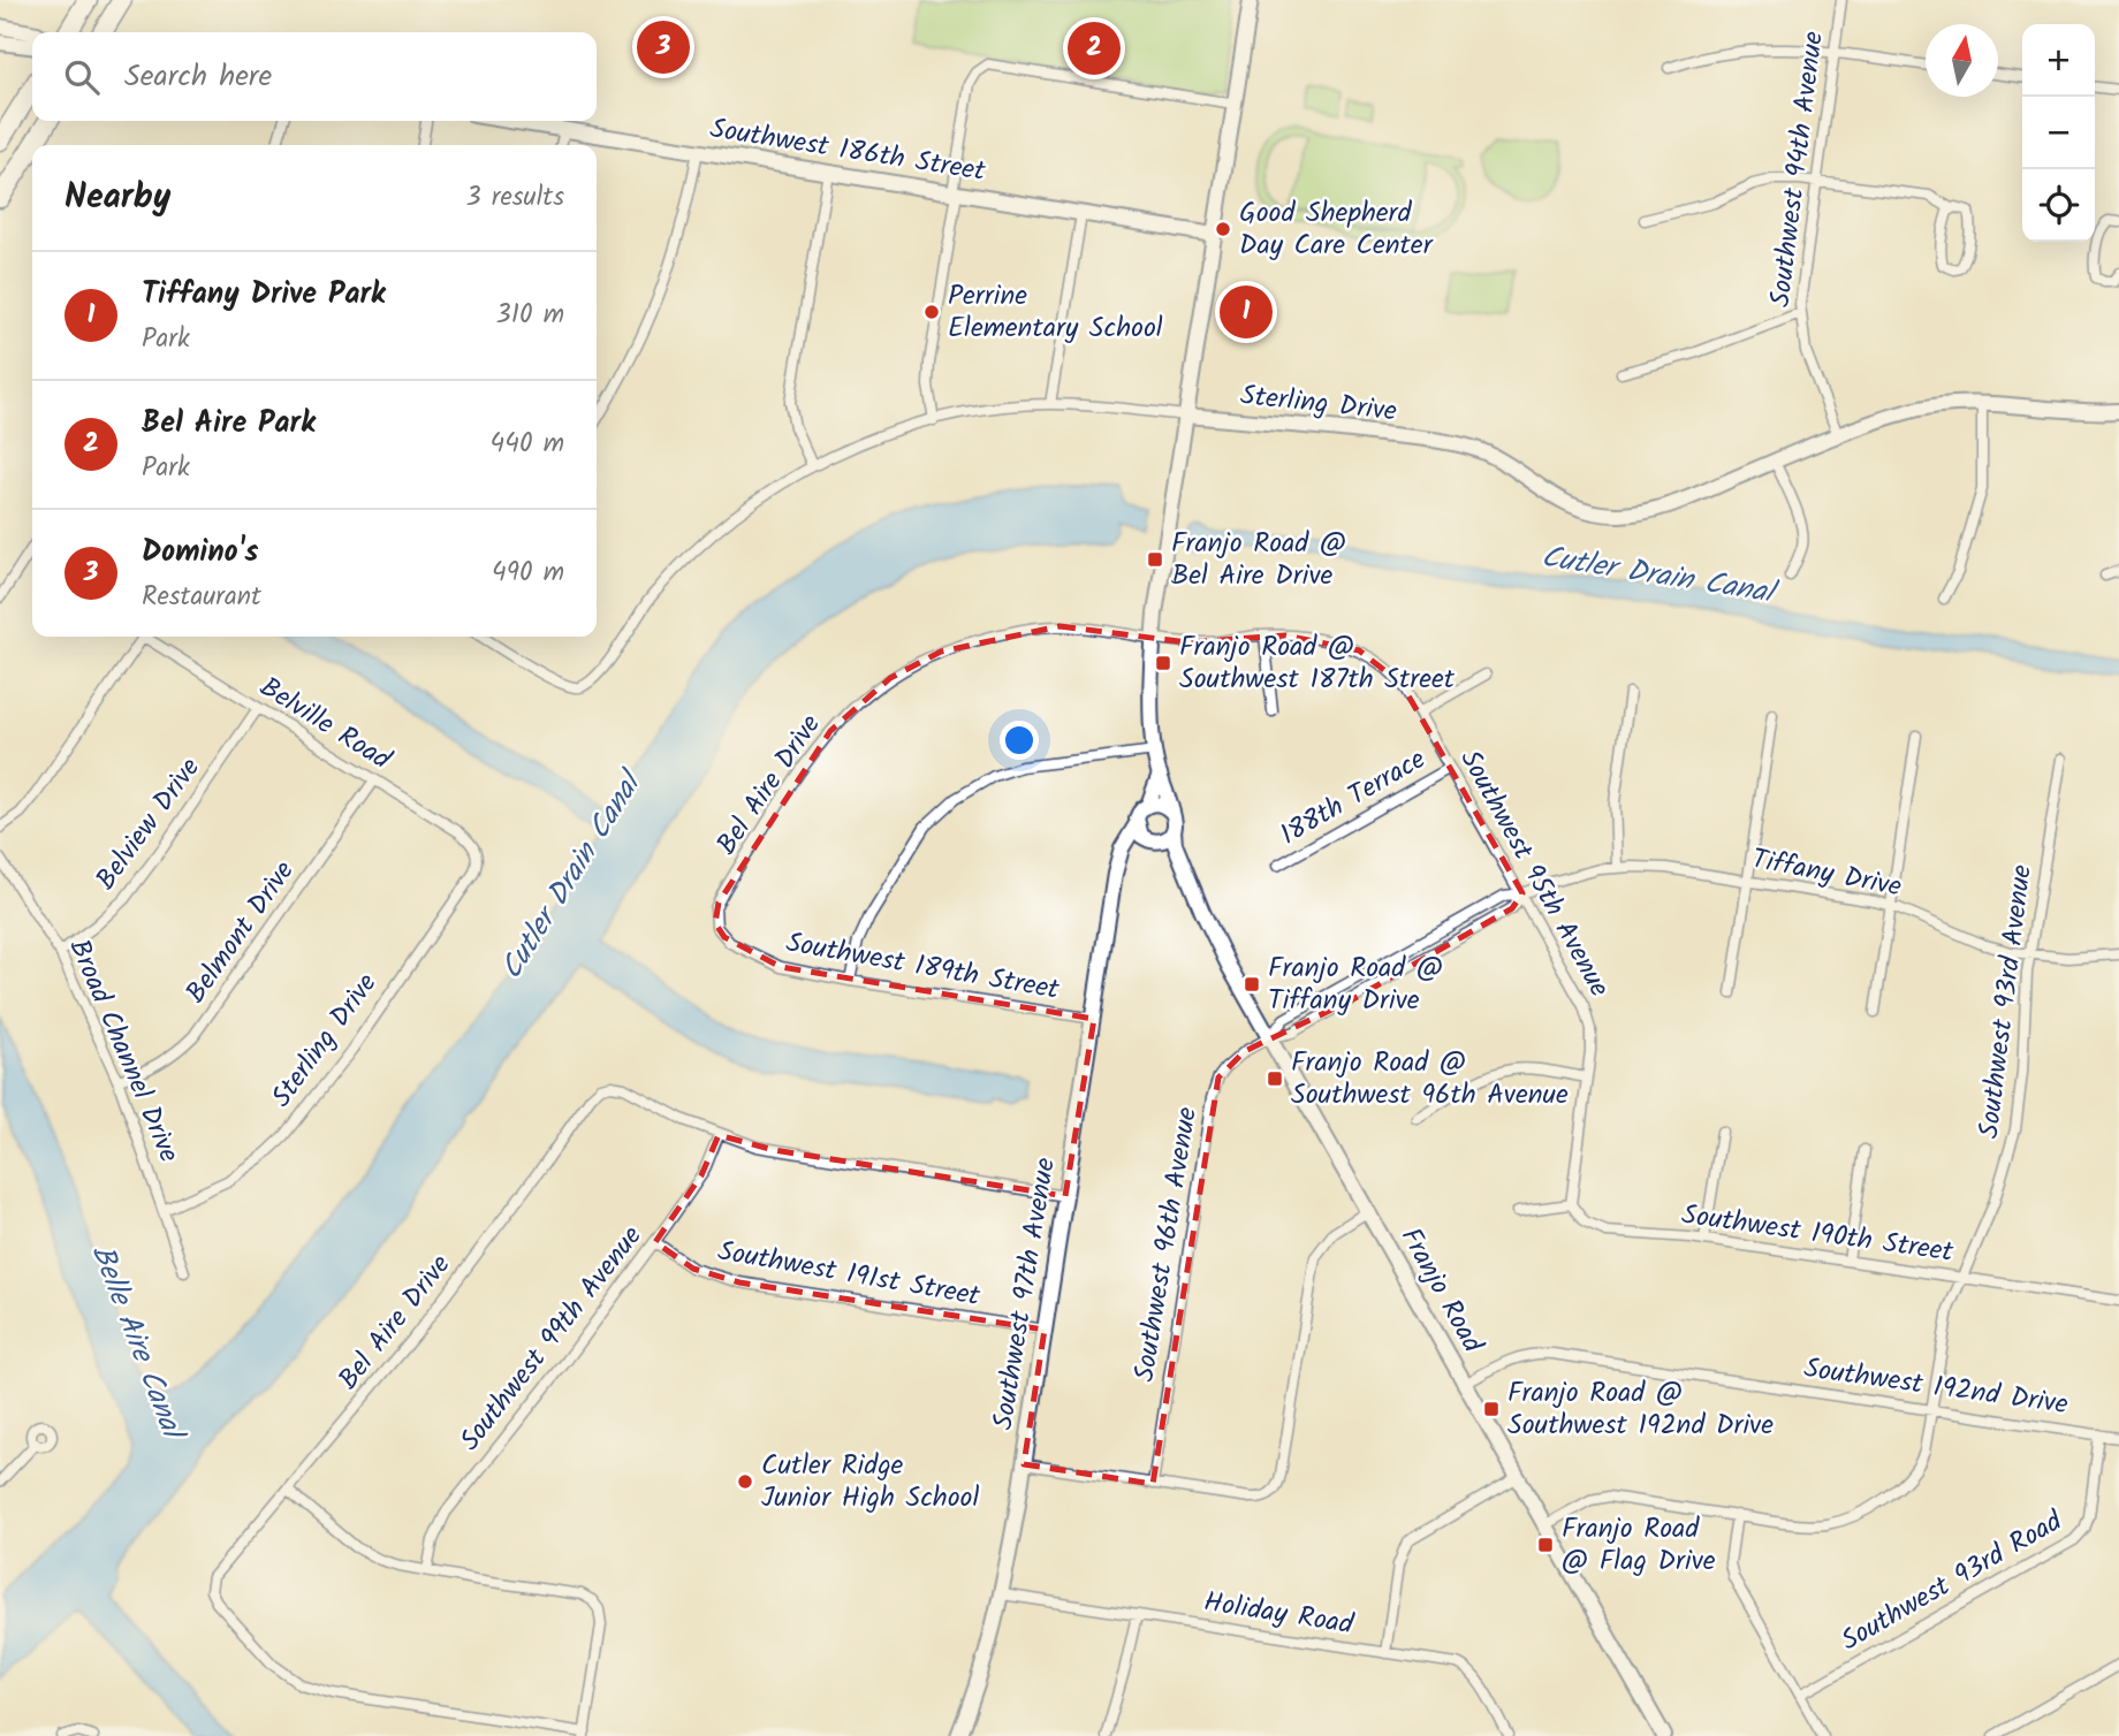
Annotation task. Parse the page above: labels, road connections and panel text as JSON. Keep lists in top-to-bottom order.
{
  "streets": {
    "street": [
      "Southwest 186th Street",
      "Southwest 94th Avenue",
      "Sterling Drive",
      "Belville Road",
      "Bel Aire Drive",
      "188th Terrace",
      "Belview Drive",
      "Southwest 95th Avenue",
      "Tiffany Drive",
      "Belmont Drive",
      "Southwest 189th Street",
      "Southwest 93rd Avenue",
      "Broad Channel Drive",
      "Southwest 190th Street",
      "Southwest 96th Avenue",
      "Southwest 191st Street",
      "Franjo Road",
      "Southwest 97th Avenue",
      "Southwest 99th Avenue",
      "Southwest 192nd Drive",
      "Southwest 93rd Road",
      "Holiday Road"
    ]
  },
  "crossings": [
    ["Southwest 94th Avenue", "Sterling Drive"],
    ["Sterling Drive", "Belville Road"],
    ["Sterling Drive", "Broad Channel Drive"],
    ["Belville Road", "Belview Drive"],
    ["Belville Road", "Belmont Drive"],
    ["Bel Aire Drive", "Southwest 95th Avenue"],
    ["Bel Aire Drive", "Southwest 189th Street"],
    ["Bel Aire Drive", "Southwest 99th Avenue"],
    ["188th Terrace", "Southwest 95th Avenue"],
    ["Belview Drive", "Broad Channel Drive"],
    ["Southwest 95th Avenue", "Tiffany Drive"],
    ["Southwest 95th Avenue", "Southwest 190th Street"],
    ["Tiffany Drive", "Southwest 93rd Avenue"],
    ["Tiffany Drive", "Southwest 96th Avenue"],
    ["Tiffany Drive", "Franjo Road"],
    ["Belmont Drive", "Broad Channel Drive"],
    ["Southwest 189th Street", "Southwest 97th Avenue"],
    ["Southwest 93rd Avenue", "Southwest 190th Street"],
    ["Southwest 93rd Avenue", "Southwest 192nd Drive"],
    ["Southwest 96th Avenue", "Franjo Road"],
    ["Southwest 191st Street", "Southwest 97th Avenue"],
    ["Southwest 191st Street", "Southwest 99th Avenue"],
    ["Franjo Road", "Southwest 97th Avenue"],
    ["Franjo Road", "Southwest 192nd Drive"],
    ["Southwest 97th Avenue", "Holiday Road"],
    ["Southwest 192nd Drive", "Southwest 93rd Road"]
  ],
  "water": ["Cutler Drain Canal", "Belle Aire Canal"],
  "places": {
    "other": ["Good Shepherd Day Care Center", "Perrine Elementary School", "Cutler Ridge Junior High School"],
    "transit": [
      "Franjo Road @ Bel Aire Drive",
      "Franjo Road @ Southwest 187th Street",
      "Franjo Road @ Tiffany Drive",
      "Franjo Road @ Southwest 96th Avenue",
      "Franjo Road @ Southwest 192nd Drive",
      "Franjo Road @ Flag Drive"
    ]
  },
  "north": "top",
  "page": {
    "pins": ["3", "2", "1"],
    "map_buttons": ["+", "−"],
    "search": "Search here",
    "heading": ["Nearby", "3 results"],
    "list": [
      {
        "mark": "1",
        "name": "Tiffany Drive Park",
        "note": "Park",
        "value": "310 m"
      },
      {
        "mark": "2",
        "name": "Bel Aire Park",
        "note": "Park",
        "value": "440 m"
      },
      {
        "mark": "3",
        "name": "Domino's",
        "note": "Restaurant",
        "value": "490 m"
      }
    ]
  }
}
